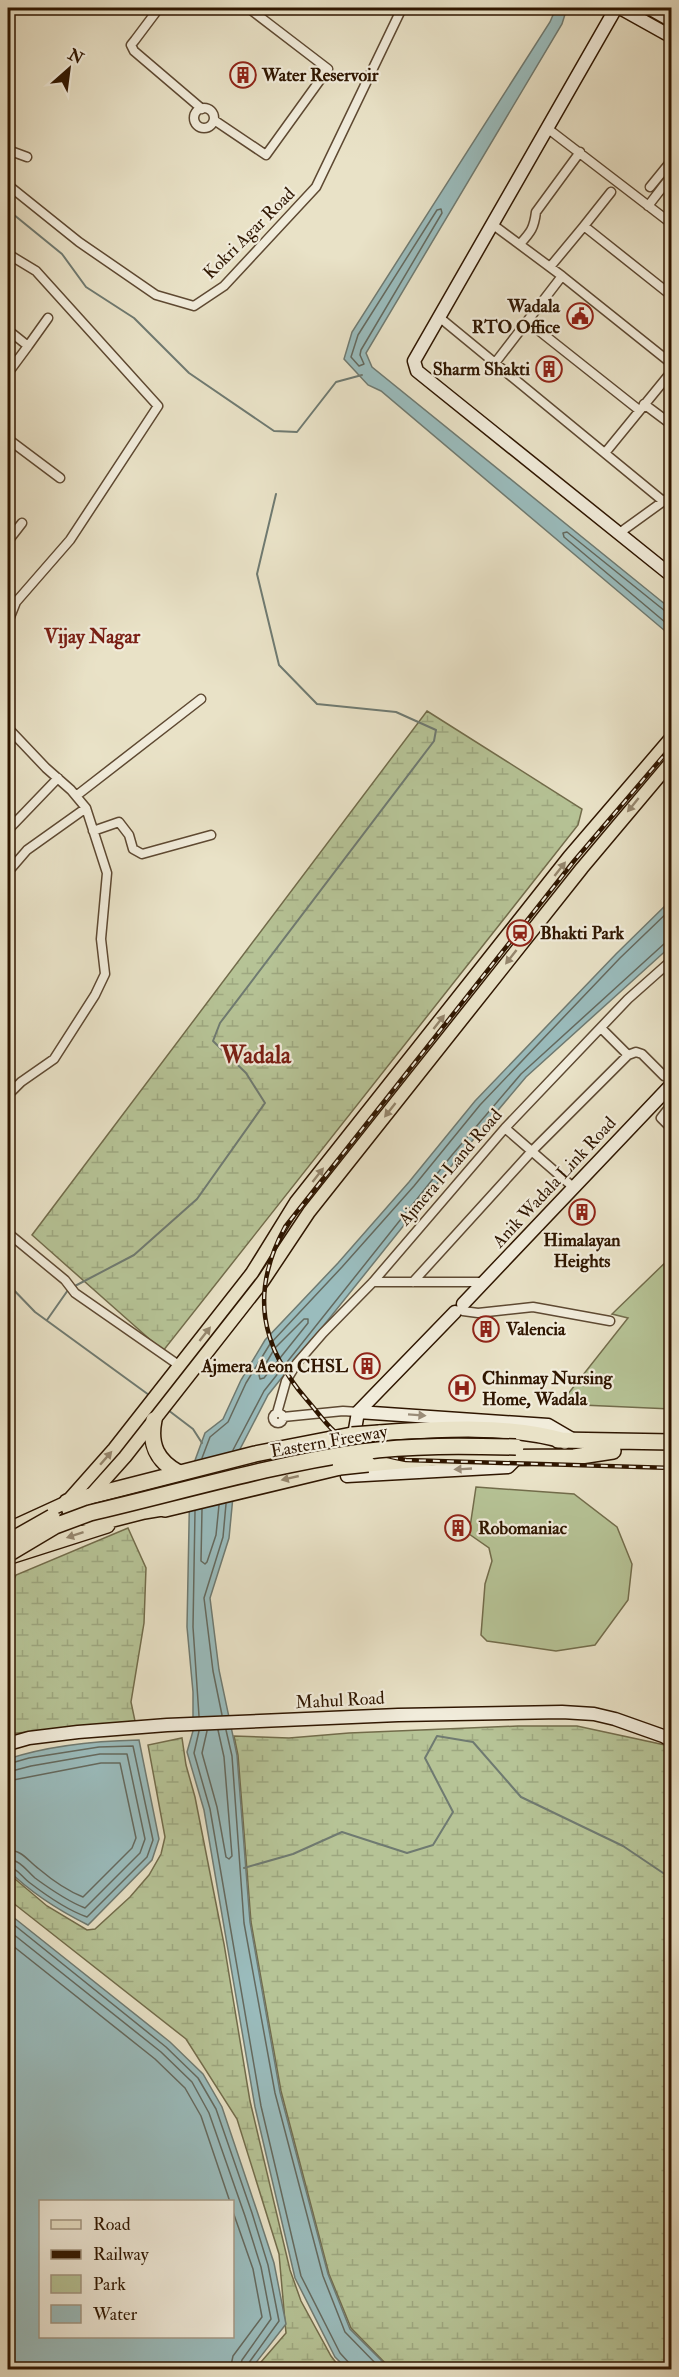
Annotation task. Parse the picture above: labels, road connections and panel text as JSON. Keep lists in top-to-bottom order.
{
  "streets": {
    "highway": ["Eastern Freeway"],
    "street": [
      "Kokri Agar Road",
      "Ajmera l-Land Road",
      "Anik Wadala Link Road",
      "Mahul Road"
    ]
  },
  "crossings": [
    ["Ajmera l-Land Road", "Anik Wadala Link Road"]
  ],
  "districts": ["Vijay Nagar", "Wadala"],
  "places": {
    "building": [
      "Water Reservoir",
      "Sharm Shakti",
      "Himalayan Heights",
      "Valencia",
      "Ajmera Aeon CHSL",
      "Robomaniac"
    ],
    "public building": ["Wadala RTO Office"],
    "station": ["Bhakti Park"],
    "hospital": ["Chinmay Nursing Home, Wadala"]
  },
  "legend": [
    "Road",
    "Railway",
    "Park",
    "Water"
  ],
  "north": "top right"
}
